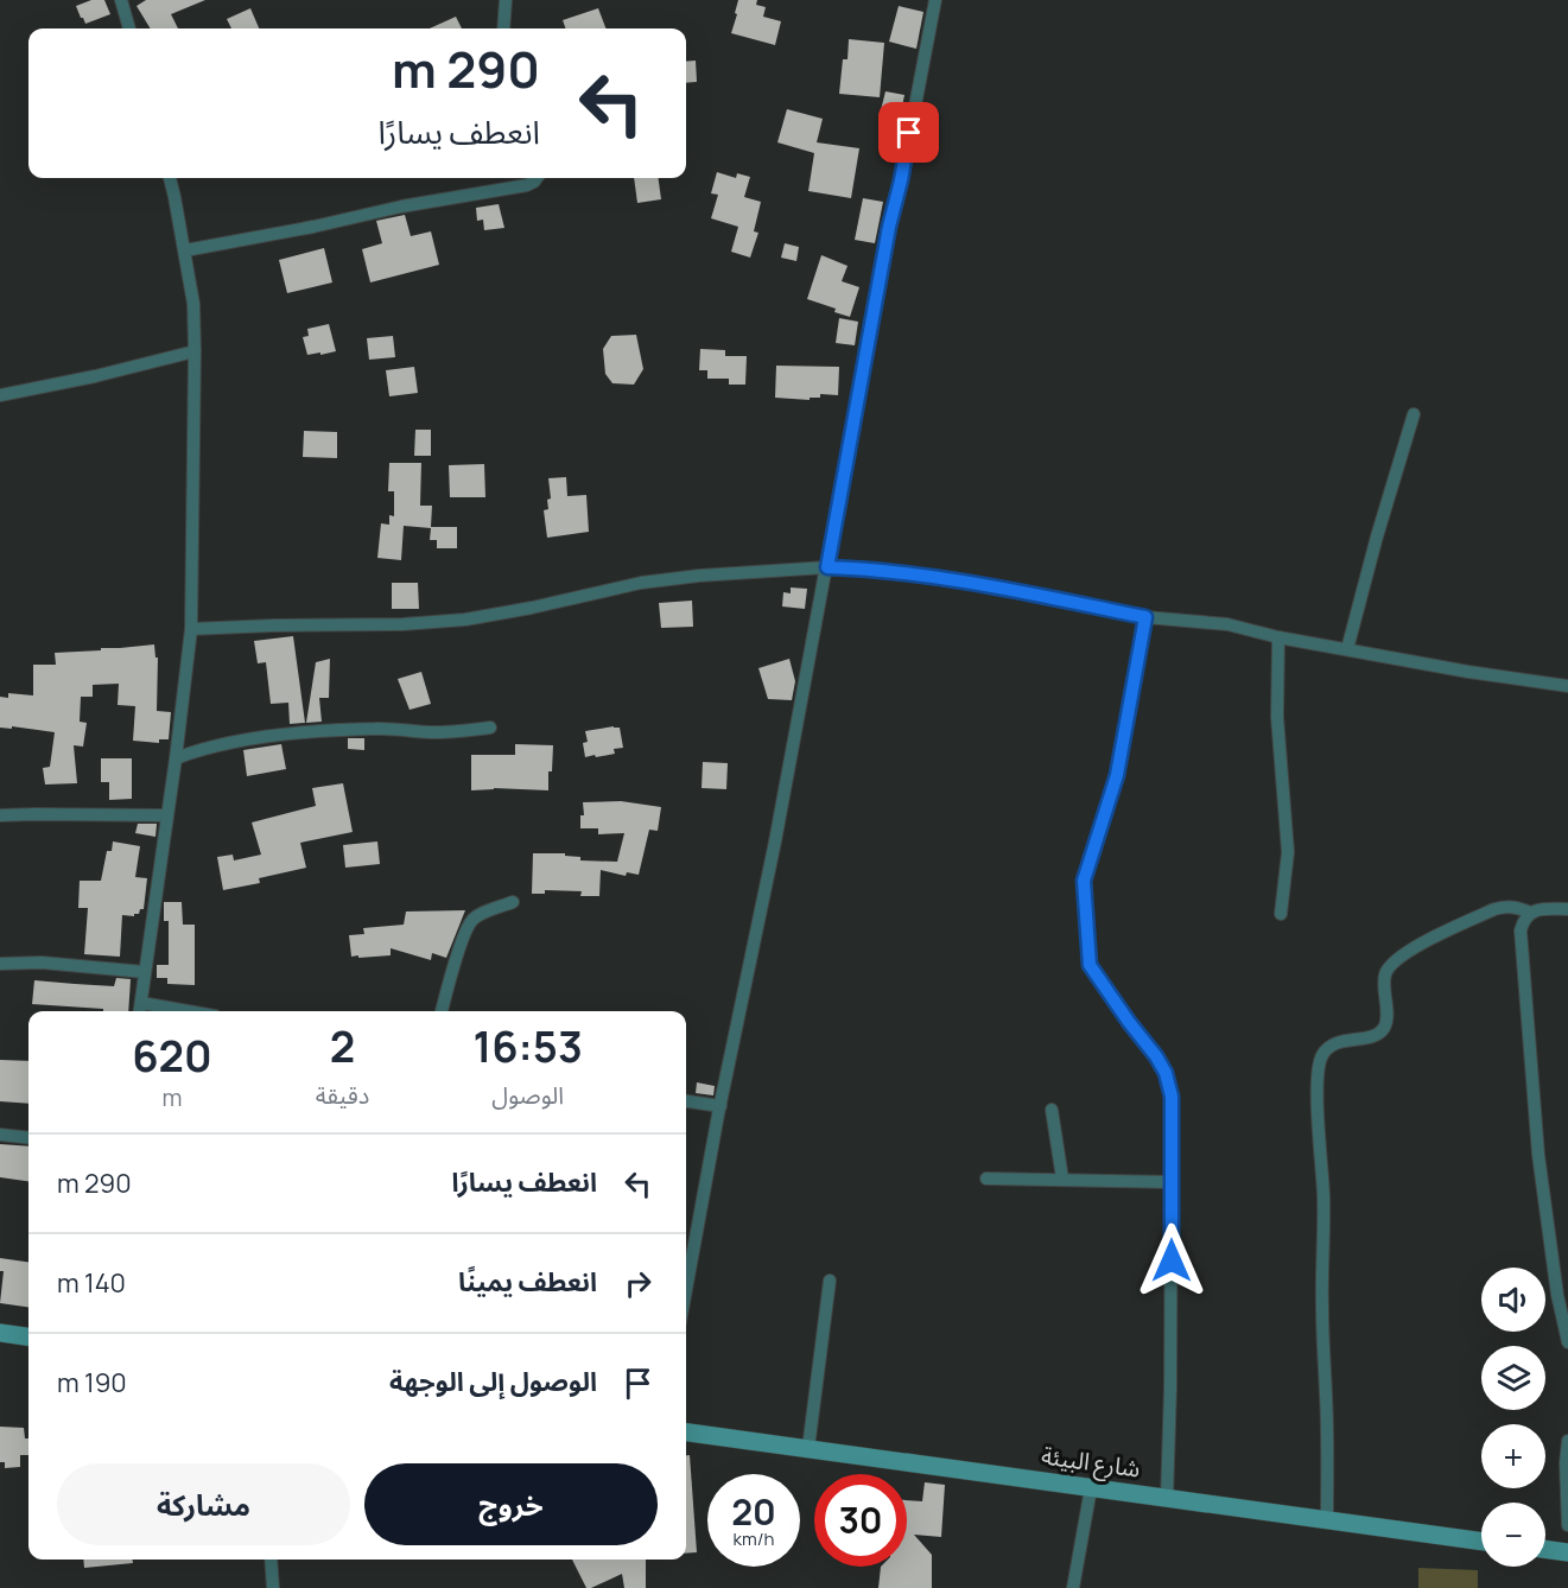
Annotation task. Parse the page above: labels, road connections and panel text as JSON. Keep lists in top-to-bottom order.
{
  "streets": {
    "street": ["شارع البيئة"]
  },
  "page": {
    "turn": ["290 m", "انعطف يسارًا"],
    "eta": [
      "16:53",
      "الوصول",
      "2",
      "دقيقة",
      "620",
      "m"
    ],
    "list": [
      {
        "name": "انعطف يسارًا",
        "value": "290 m"
      },
      {
        "name": "انعطف يمينًا",
        "value": "140 m"
      },
      {
        "name": "الوصول إلى الوجهة",
        "value": "190 m"
      }
    ],
    "map_buttons": ["+", "−"],
    "buttons": ["خروج", "مشاركة"],
    "speed": "20 km/h",
    "limit": "30"
  }
}
